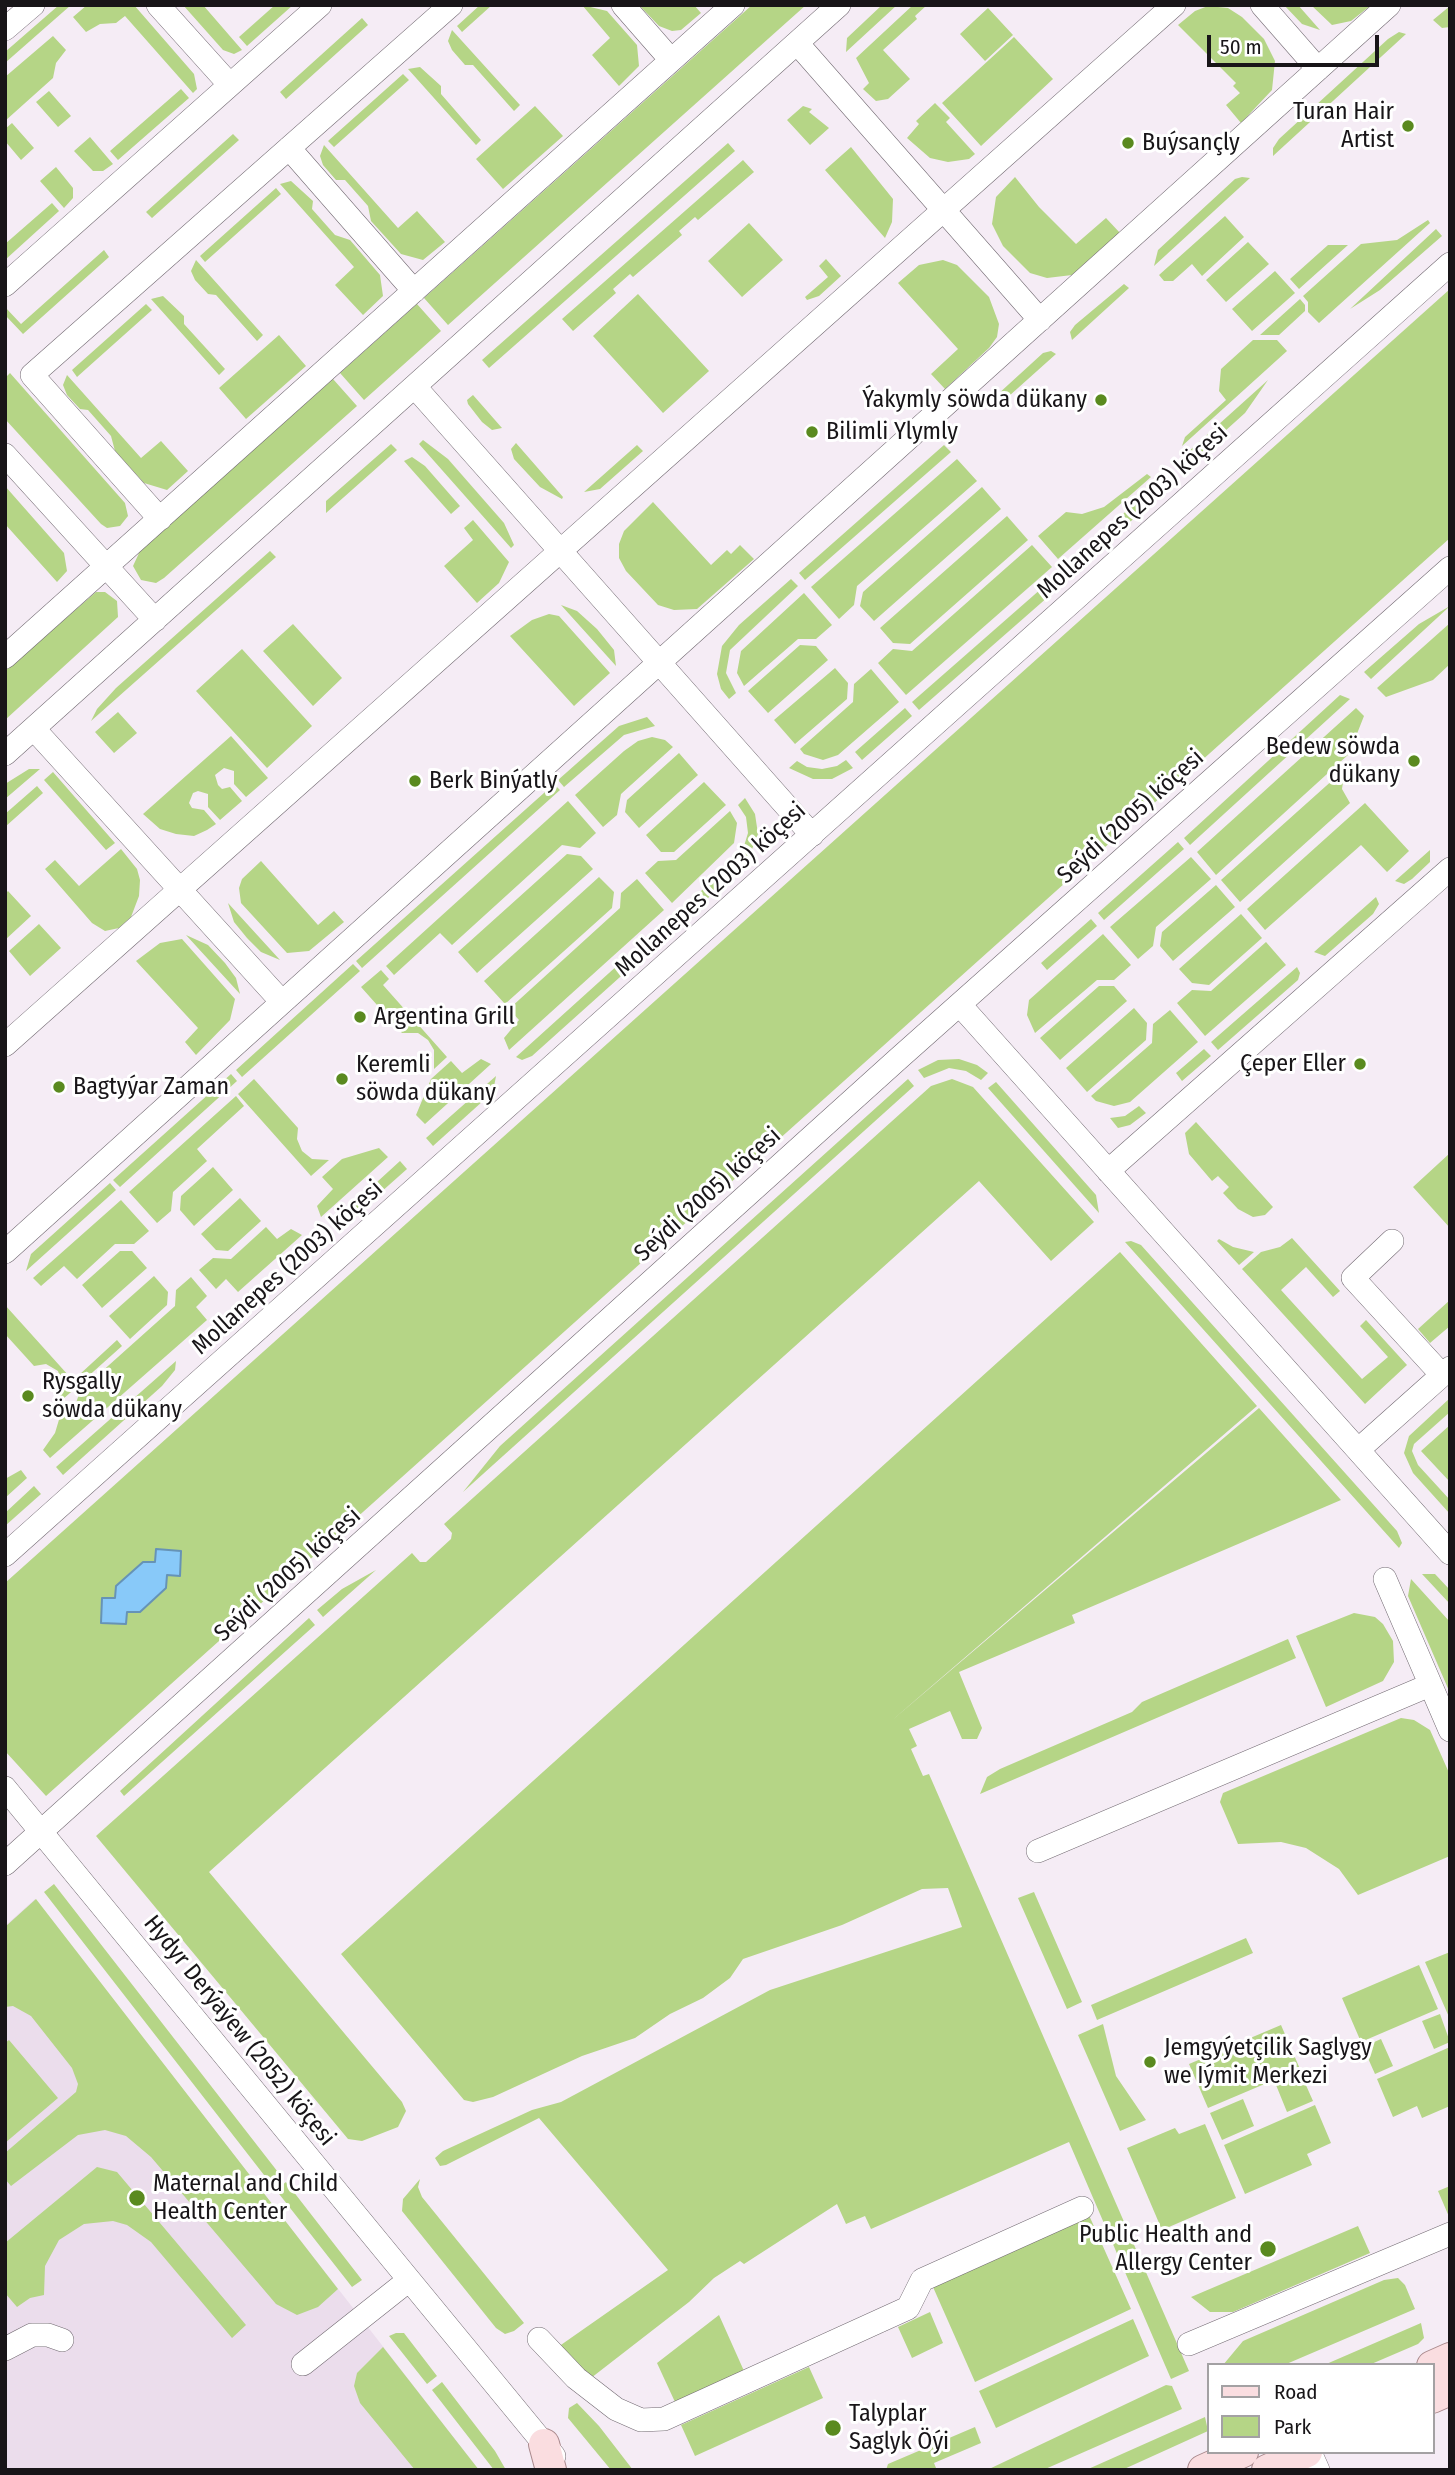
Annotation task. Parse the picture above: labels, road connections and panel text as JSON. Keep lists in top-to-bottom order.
{
  "streets": {
    "street": ["Mollanepes (2003) köçesi", "Seýdi (2005) köçesi", "Hydyr Derýaýew (2052) köçesi"]
  },
  "crossings": [
    ["Seýdi (2005) köçesi", "Hydyr Derýaýew (2052) köçesi"]
  ],
  "places": [
    "Turan Hair Artist",
    "Buýsançly",
    "Ýakymly söwda dükany",
    "Bilimli Ylymly",
    "Bedew söwda dükany",
    "Berk Binýatly",
    "Argentina Grill",
    "Çeper Eller",
    "Keremli söwda dükany",
    "Bagtyýar Zaman",
    "Rysgally söwda dükany",
    "Jemgyýetçilik Saglygy we Iýmit Merkezi",
    "Maternal and Child Health Center",
    "Public Health and Allergy Center",
    "Talyplar Saglyk Öýi"
  ],
  "legend": ["Road", "Park"],
  "scale_bar": "50 m"
}
